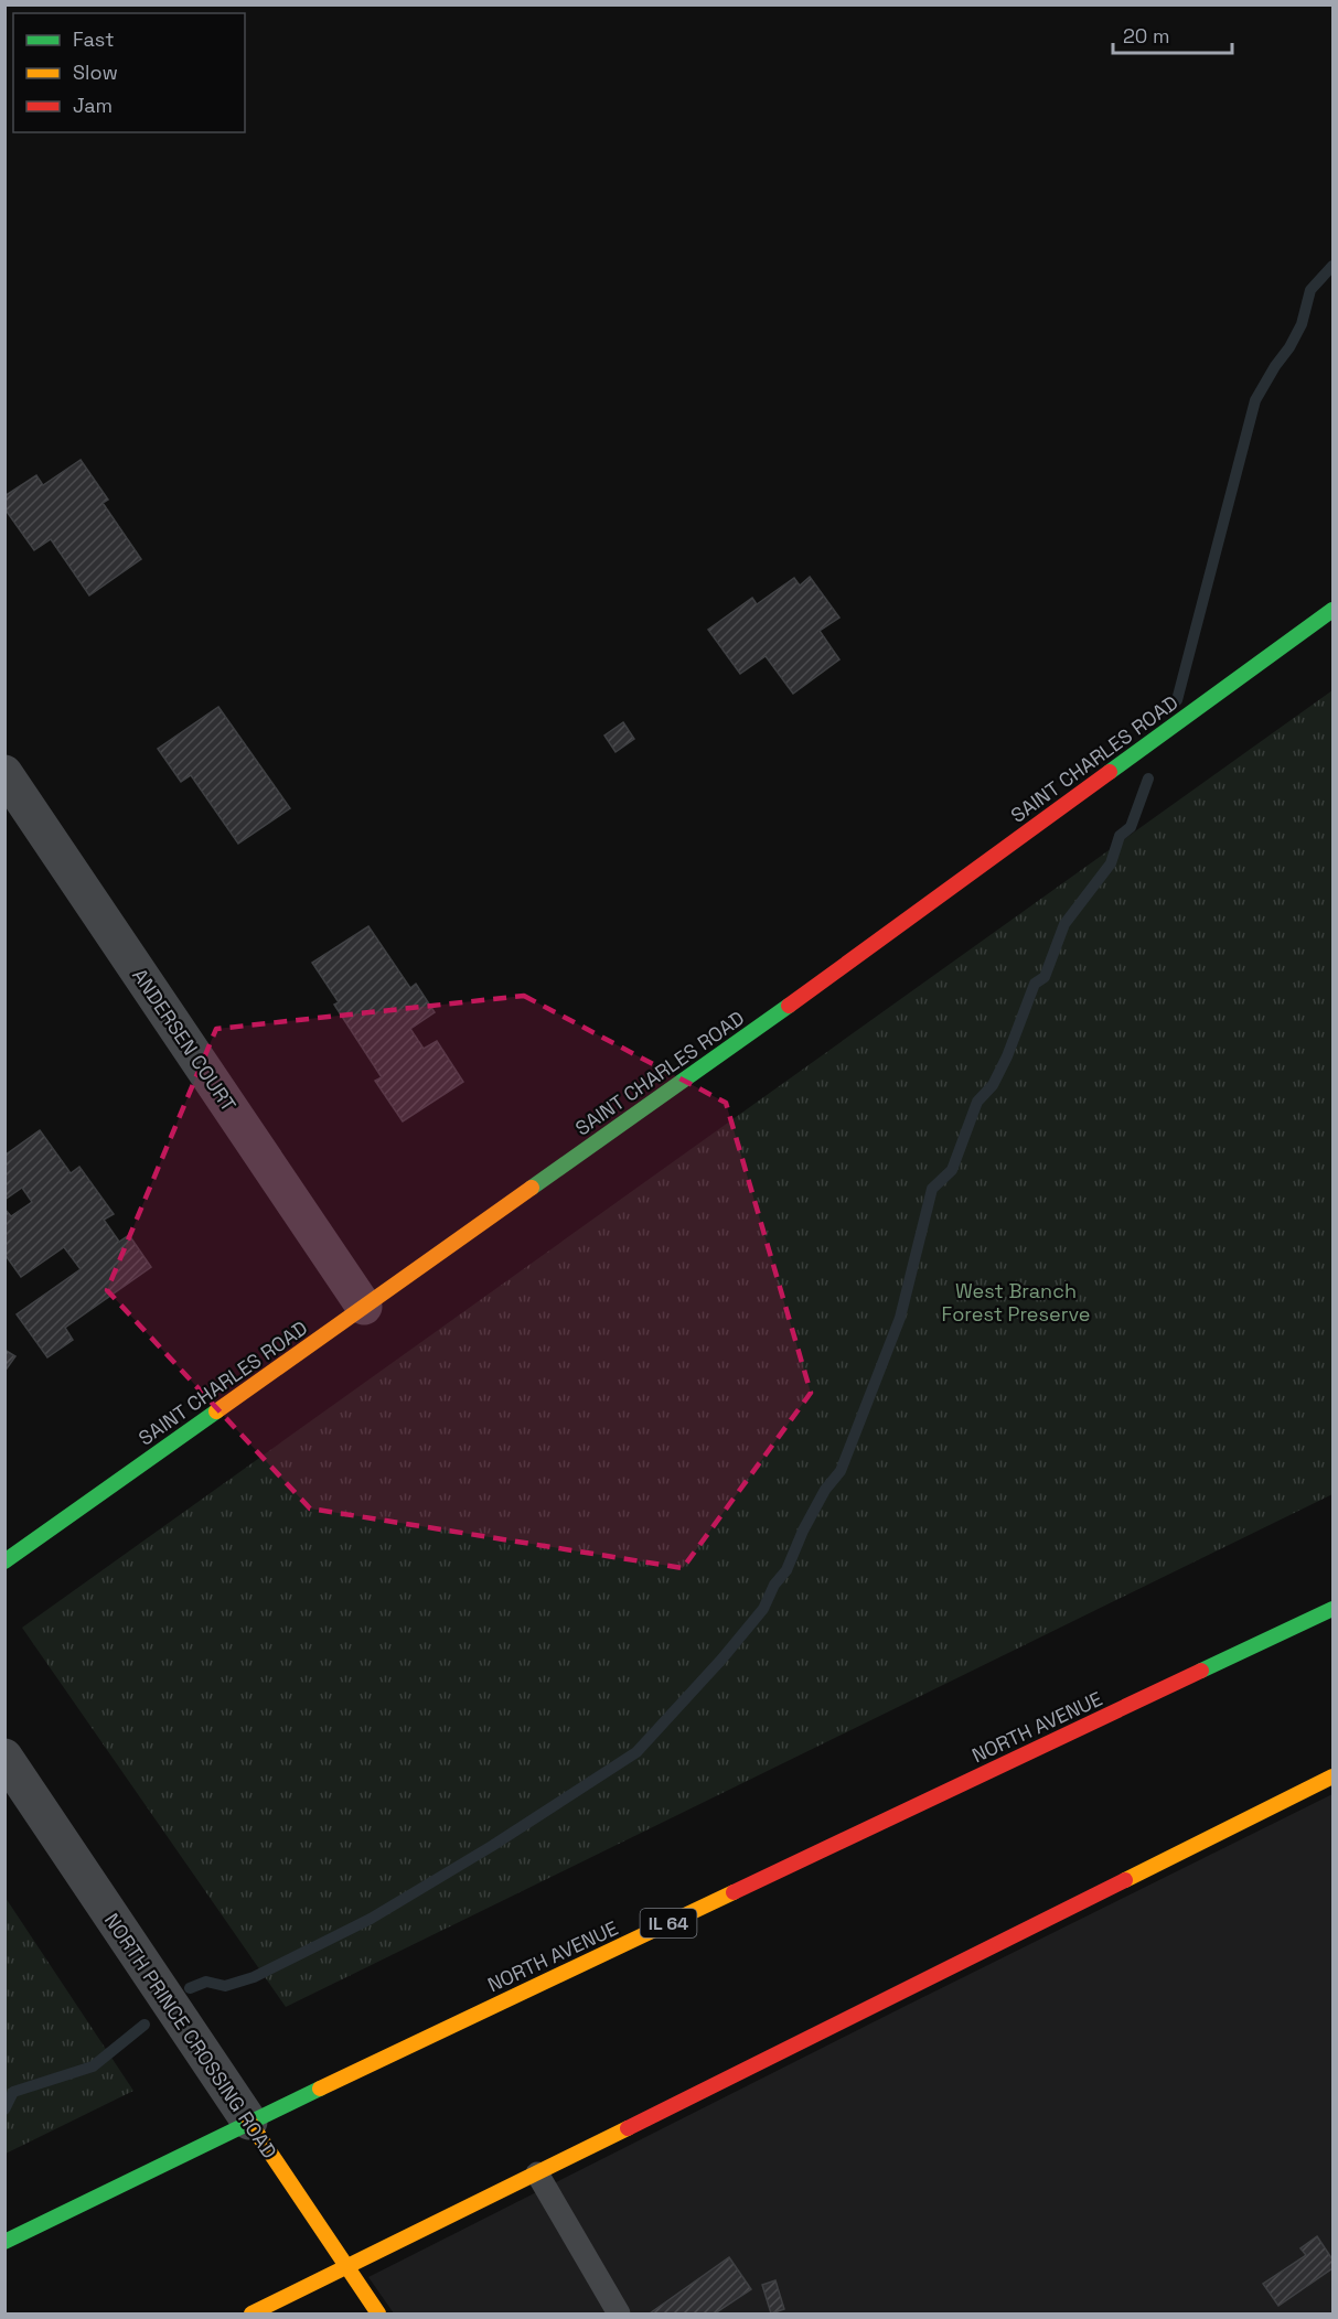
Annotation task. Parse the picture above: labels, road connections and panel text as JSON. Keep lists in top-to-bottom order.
{
  "streets": {
    "main road": [
      "SAINT CHARLES ROAD",
      "NORTH AVENUE",
      "IL 64",
      "NORTH PRINCE CROSSING ROAD"
    ],
    "street": ["ANDERSEN COURT"]
  },
  "crossings": [
    ["SAINT CHARLES ROAD", "ANDERSEN COURT"],
    ["NORTH AVENUE", "NORTH PRINCE CROSSING ROAD"]
  ],
  "parks": ["West Branch Forest Preserve"],
  "legend": ["Fast", "Slow", "Jam"],
  "scale_bar": "20 m"
}
